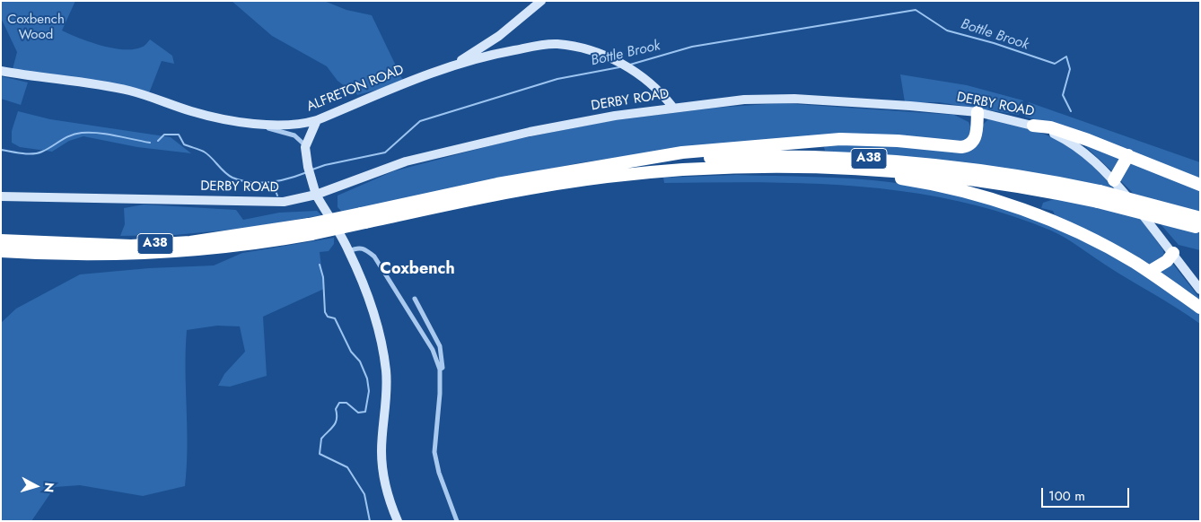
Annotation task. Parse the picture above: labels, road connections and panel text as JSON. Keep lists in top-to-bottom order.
{
  "streets": {
    "highway": ["A38"],
    "main road": ["ALFRETON ROAD", "DERBY ROAD"]
  },
  "crossings": [
    ["ALFRETON ROAD", "DERBY ROAD"]
  ],
  "districts": ["Coxbench"],
  "water": ["Bottle Brook"],
  "parks": ["Coxbench Wood"],
  "scale_bar": "100 m",
  "north": "right"
}
